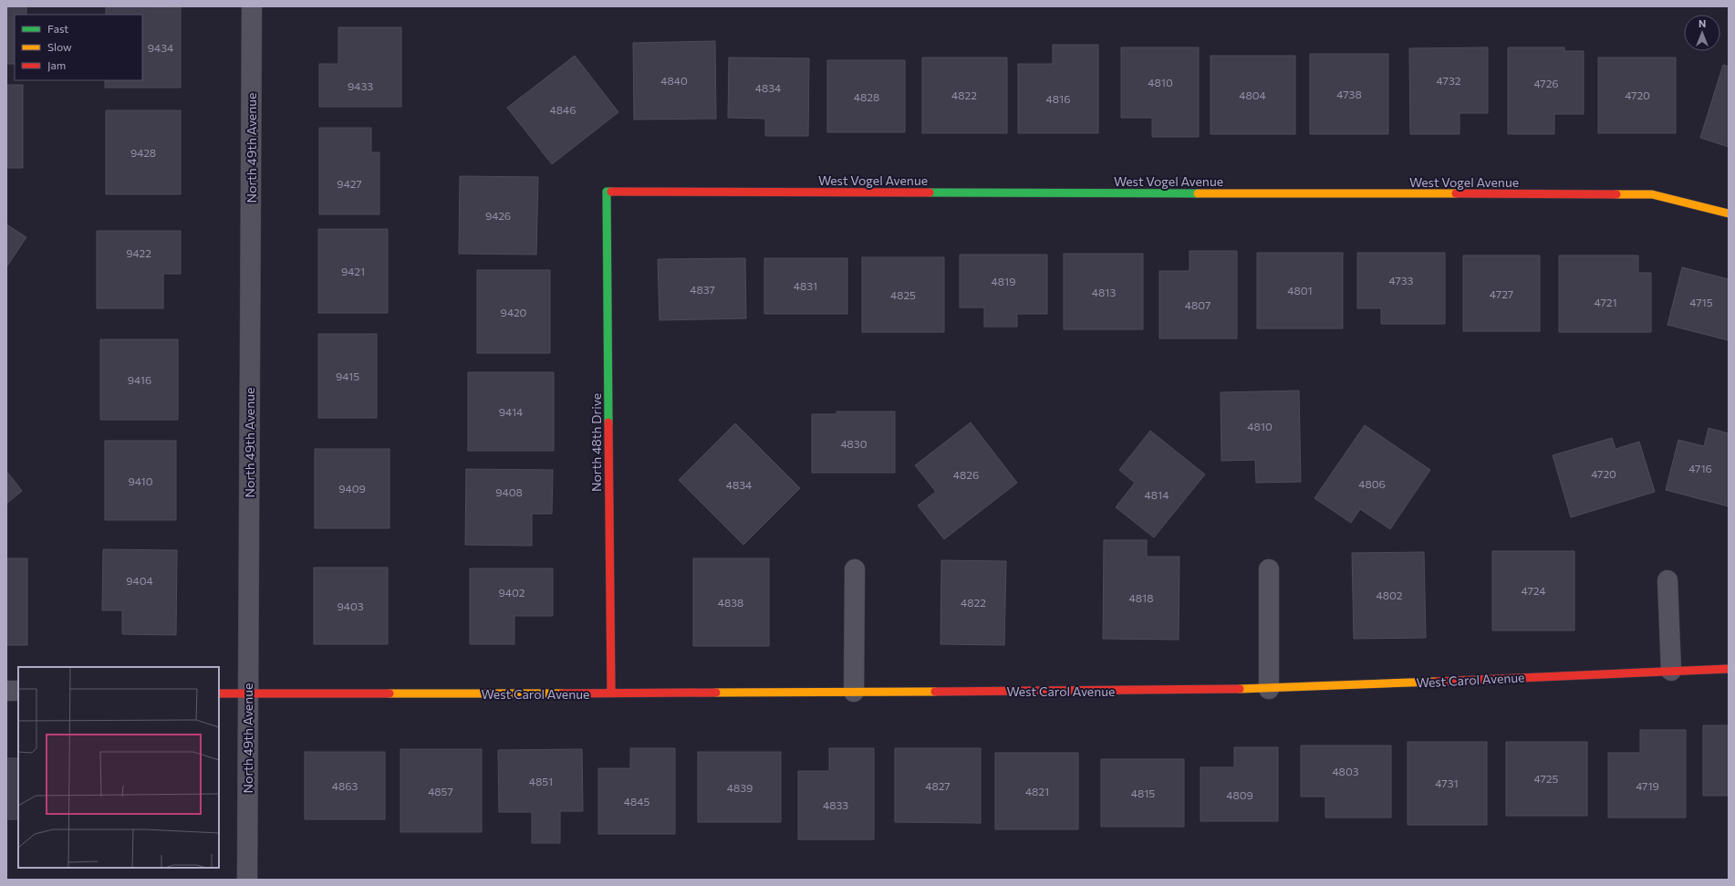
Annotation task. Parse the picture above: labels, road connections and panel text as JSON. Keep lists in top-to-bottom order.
{
  "streets": {
    "street": [
      "North 49th Avenue",
      "West Vogel Avenue",
      "North 48th Drive",
      "West Carol Avenue"
    ]
  },
  "crossings": [
    ["North 49th Avenue", "West Carol Avenue"],
    ["West Vogel Avenue", "North 48th Drive"],
    ["North 48th Drive", "West Carol Avenue"]
  ],
  "house_numbers": [
    "9434",
    "4840",
    "4732",
    "4810",
    "4726",
    "9433",
    "4834",
    "4738",
    "4822",
    "4804",
    "4720",
    "4828",
    "4816",
    "4846",
    "9428",
    "9427",
    "9426",
    "9422",
    "9421",
    "4733",
    "4819",
    "4831",
    "4837",
    "4801",
    "4813",
    "4727",
    "4825",
    "4721",
    "4715",
    "4807",
    "9420",
    "9415",
    "9416",
    "9414",
    "4810",
    "4830",
    "4716",
    "4720",
    "4826",
    "9410",
    "4806",
    "4834",
    "9409",
    "9408",
    "4814",
    "9404",
    "4724",
    "9402",
    "4802",
    "4818",
    "4838",
    "4822",
    "9403",
    "4803",
    "4725",
    "4851",
    "4731",
    "4863",
    "4827",
    "4719",
    "4839",
    "4857",
    "4821",
    "4815",
    "4809",
    "4845",
    "4833"
  ],
  "legend": ["Fast", "Slow", "Jam"],
  "north": "top"
}
